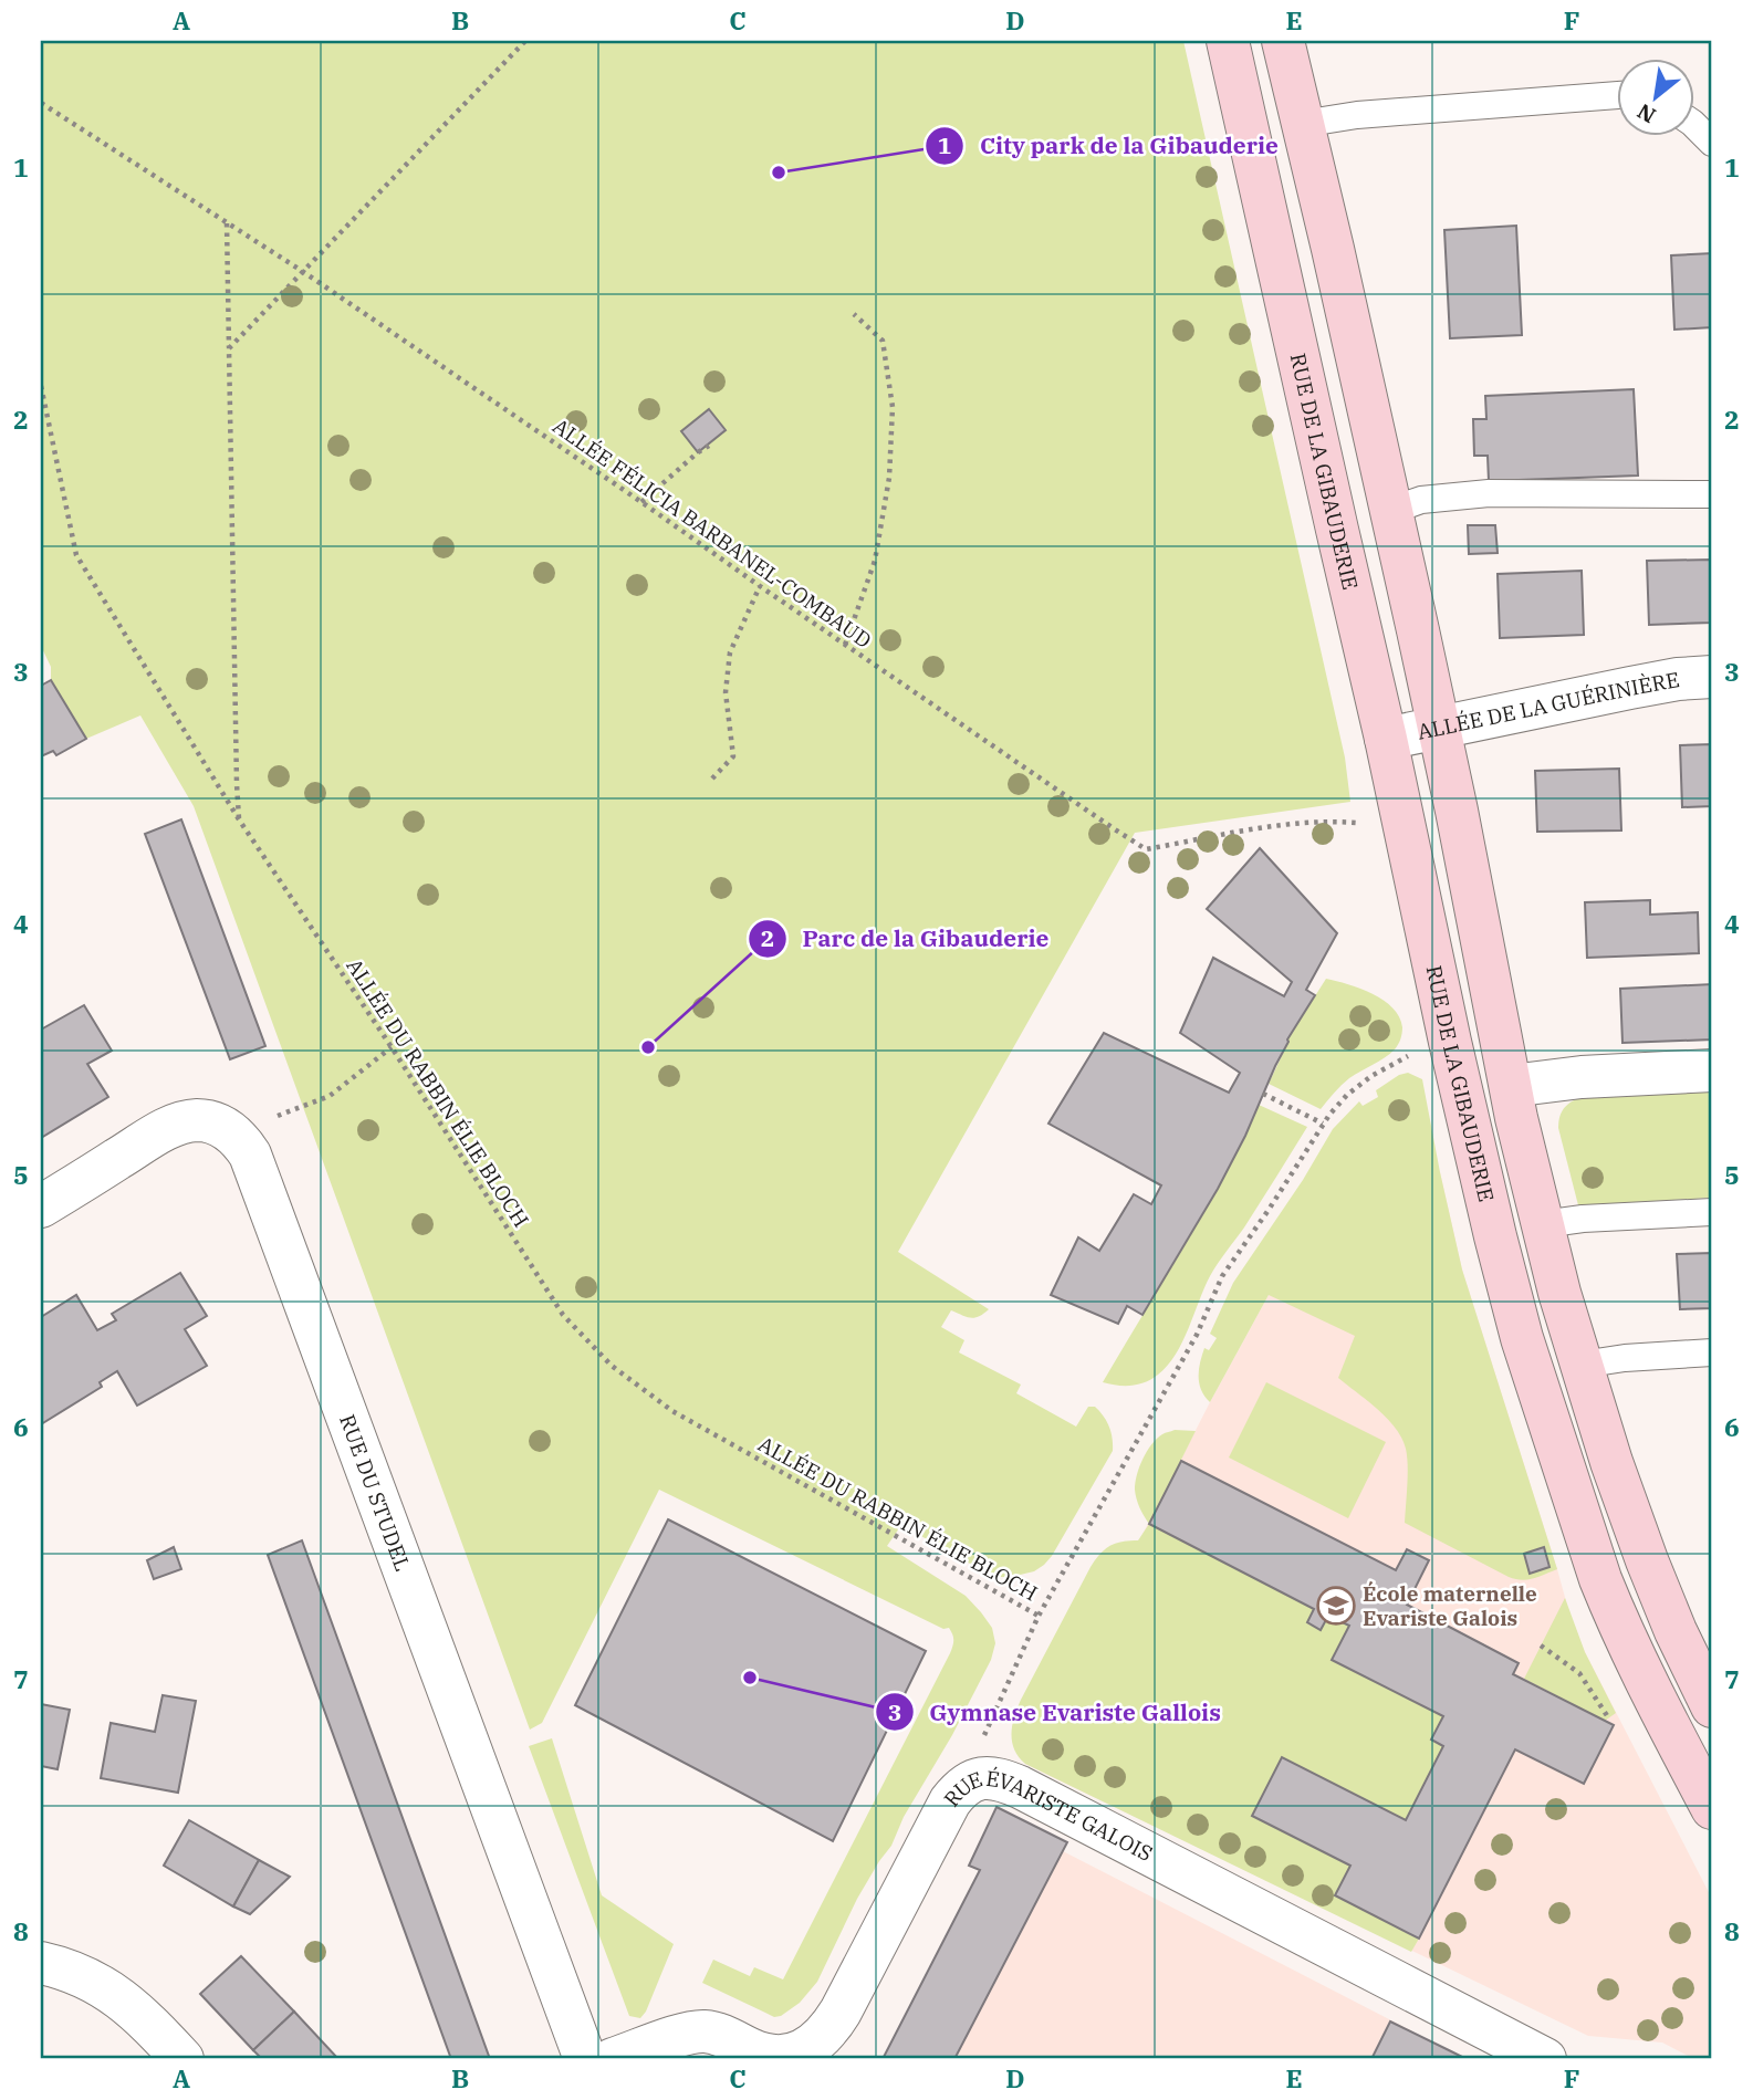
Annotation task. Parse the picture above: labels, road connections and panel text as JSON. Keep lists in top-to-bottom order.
{
  "streets": {
    "street": [
      "RUE DE LA GIBAUDERIE",
      "ALLÉE DE LA GUÉRINIÈRE",
      "RUE DU STUDEL",
      "RUE ÉVARISTE GALOIS"
    ],
    "path": ["ALLÉE FÉLICIA BARBANEL-COMBAUD", "ALLÉE DU RABBIN ÉLIE BLOCH"]
  },
  "crossings": [
    ["RUE DE LA GIBAUDERIE", "ALLÉE FÉLICIA BARBANEL-COMBAUD"],
    ["RUE DE LA GIBAUDERIE", "ALLÉE DE LA GUÉRINIÈRE"]
  ],
  "places": {
    "other": ["City park de la Gibauderie", "Parc de la Gibauderie", "Gymnase Evariste Gallois"],
    "school or university": ["École maternelle Evariste Galois"]
  },
  "north": "bottom left",
  "grid": {
    "columns": [
      "A",
      "B",
      "C",
      "D",
      "E",
      "F"
    ],
    "rows": [
      "1",
      "2",
      "3",
      "4",
      "5",
      "6",
      "7",
      "8"
    ]
  }
}
